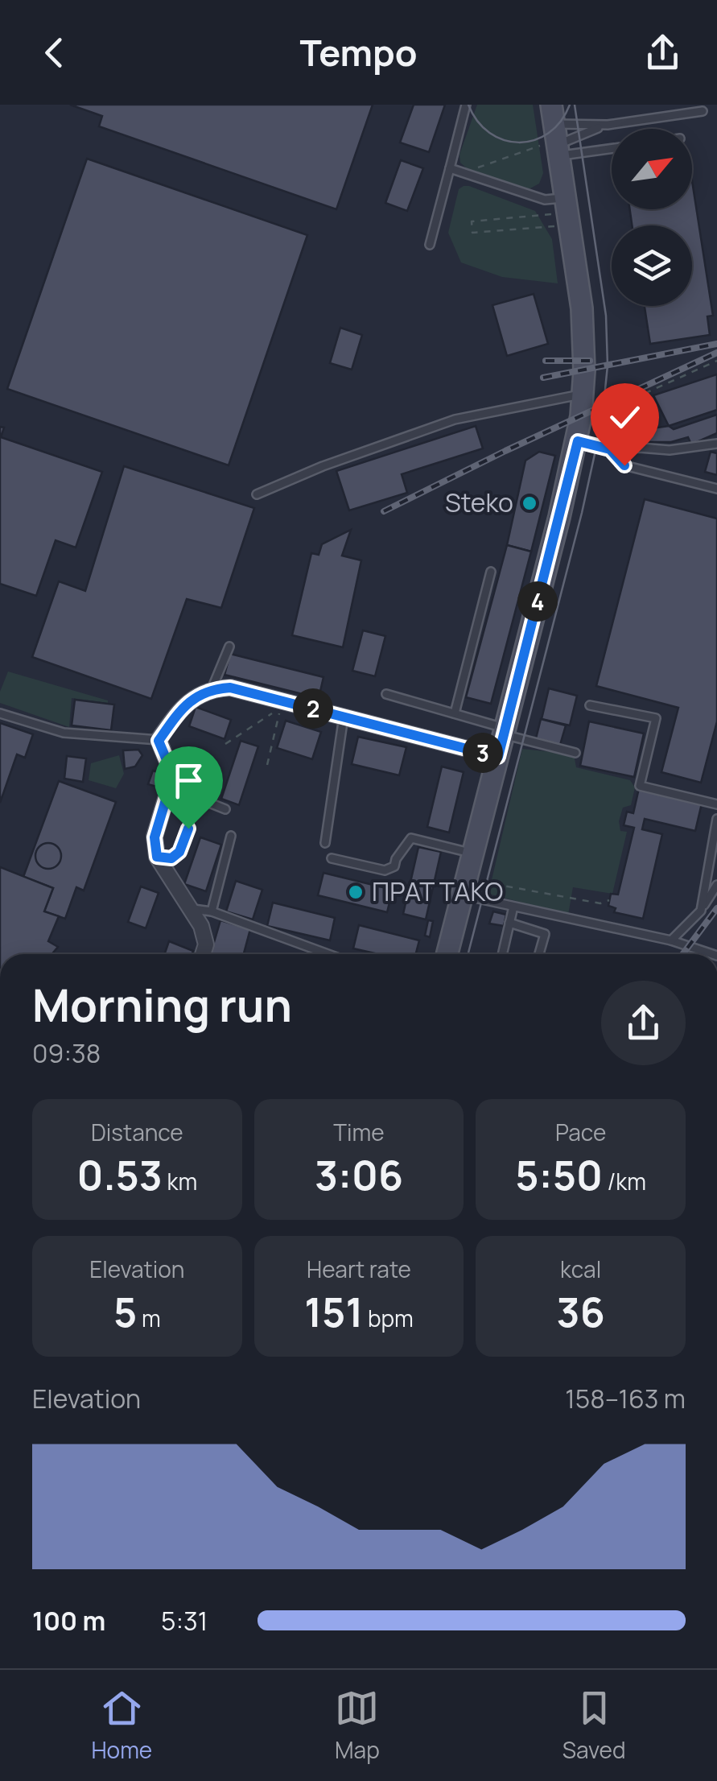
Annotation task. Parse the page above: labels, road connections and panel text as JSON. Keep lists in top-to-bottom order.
{
  "places": ["Steko", "ПРАТ ТАКО"],
  "north": "top right",
  "page": {
    "header": "Tempo",
    "pins": ["4", "2", "3"],
    "heading": ["Morning run", "09:38"],
    "stats": [
      ["Distance", "0.53 km"],
      ["Time", "3:06"],
      ["Pace", "5:50 /km"],
      ["Elevation", "5 m"],
      ["Heart rate", "151 bpm"],
      ["kcal", "36"]
    ],
    "chart": ["Elevation", "158–163 m"],
    "list": [
      {
        "name": "100 m",
        "note": "5:31"
      }
    ],
    "tabs": ["Home", "Map", "Saved"]
  }
}
